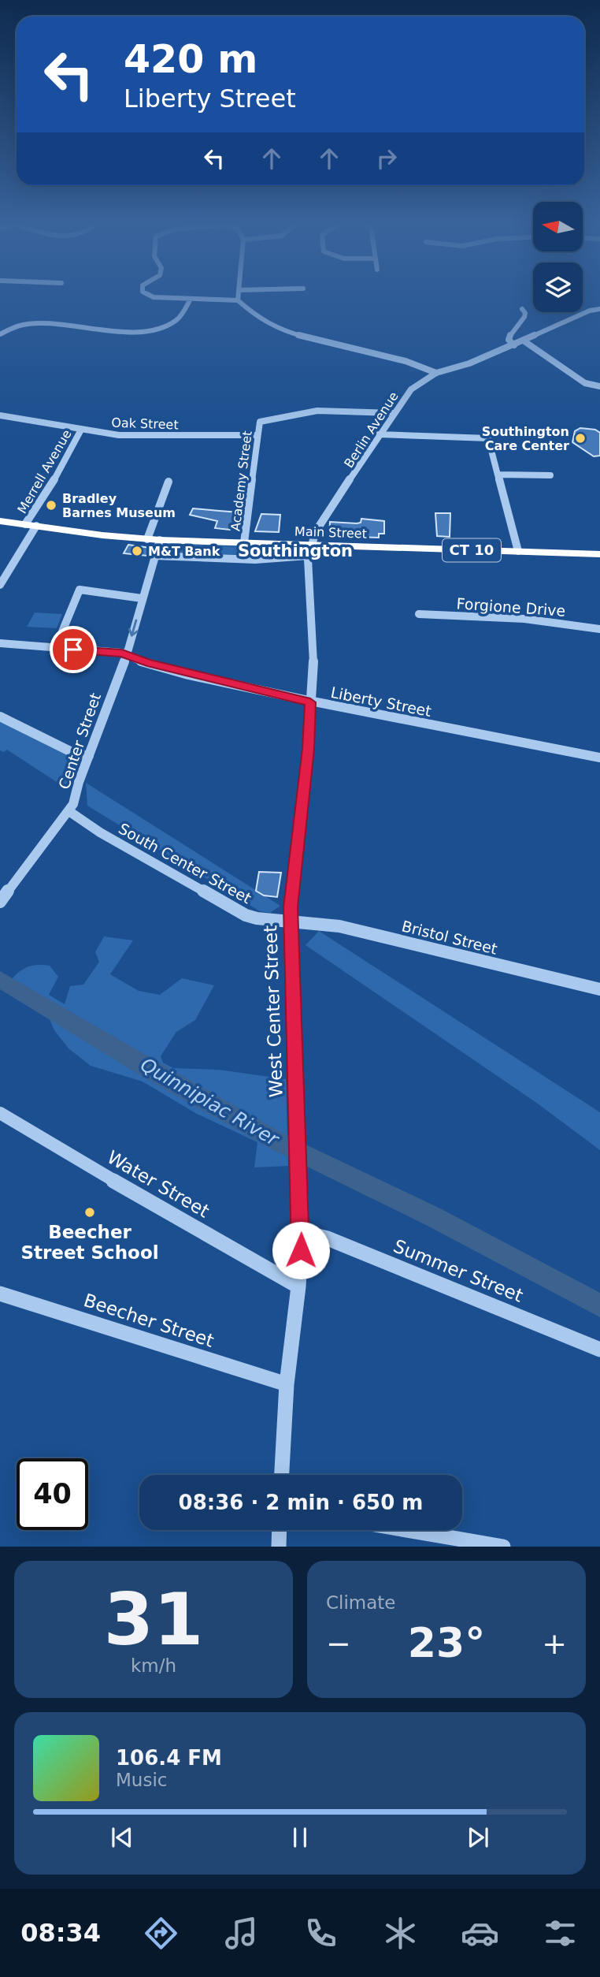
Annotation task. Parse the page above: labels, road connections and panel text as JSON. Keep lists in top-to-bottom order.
{
  "streets": {
    "highway": ["Main Street", "CT 10"],
    "street": [
      "Oak Street",
      "Berlin Avenue",
      "Merrell Avenue",
      "Academy Street",
      "Forgione Drive",
      "Liberty Street",
      "Center Street",
      "South Center Street",
      "Bristol Street",
      "West Center Street",
      "Water Street",
      "Summer Street",
      "Beecher Street"
    ]
  },
  "crossings": [
    ["Oak Street", "Merrell Avenue"],
    ["Oak Street", "Academy Street"],
    ["Berlin Avenue", "Main Street"],
    ["Berlin Avenue", "West Center Street"],
    ["Merrell Avenue", "CT 10"],
    ["Academy Street", "Main Street"],
    ["Main Street", "CT 10"],
    ["Main Street", "Center Street"],
    ["Main Street", "West Center Street"],
    ["CT 10", "Center Street"],
    ["Liberty Street", "Center Street"],
    ["Liberty Street", "West Center Street"],
    ["Center Street", "South Center Street"],
    ["South Center Street", "Bristol Street"],
    ["South Center Street", "West Center Street"],
    ["Bristol Street", "West Center Street"],
    ["West Center Street", "Water Street"],
    ["West Center Street", "Summer Street"],
    ["West Center Street", "Beecher Street"]
  ],
  "districts": ["Southington"],
  "water": ["Quinnipiac River"],
  "places": [
    "Southington Care Center",
    "Bradley Barnes Museum",
    "M&T Bank",
    "Beecher Street School"
  ],
  "north": "left",
  "page": {
    "turn": ["420 m", "Liberty Street"],
    "limit": "40",
    "trip": "08:36 · 2 min · 650 m",
    "tile": [
      ["31", "km/h"],
      "Climate"
    ],
    "heat": ["−", "23°", "+"],
    "song": ["106.4 FM", "Music"],
    "tabs": "08:34"
  }
}
